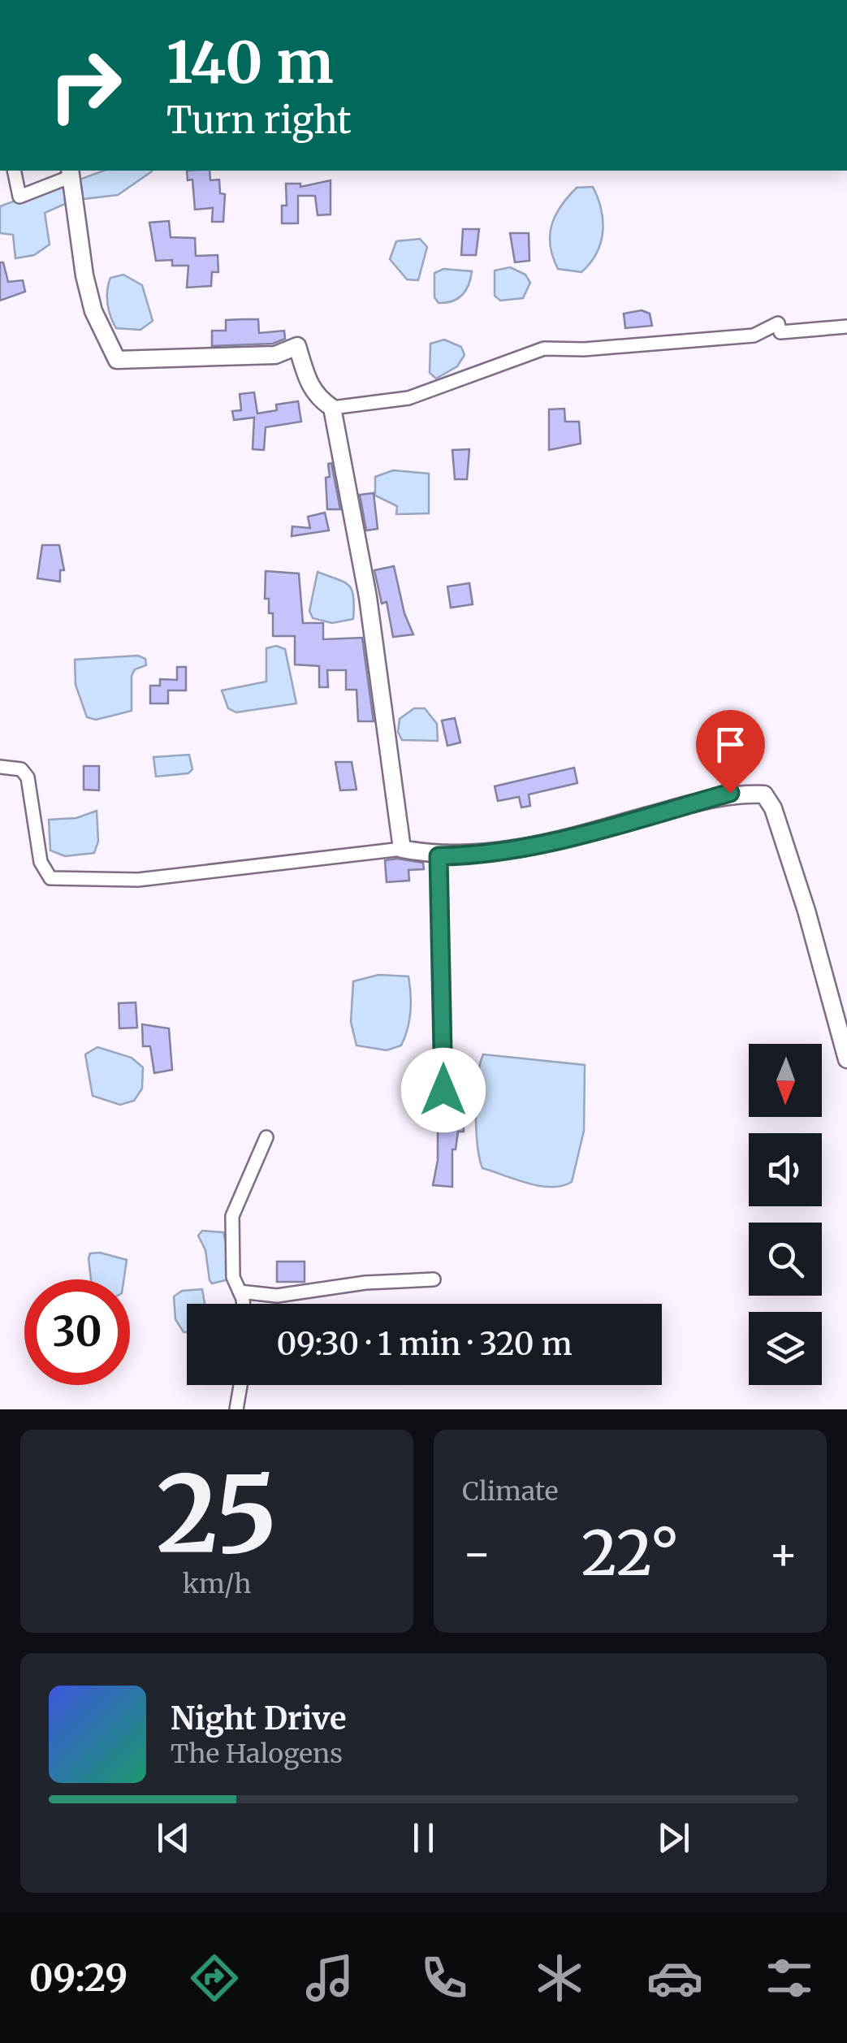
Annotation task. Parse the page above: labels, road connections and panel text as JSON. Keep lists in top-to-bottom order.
{
  "north": "bottom",
  "page": {
    "turn": ["140 m", "Turn right"],
    "limit": "30",
    "trip": "09:30 · 1 min · 320 m",
    "tile": [
      ["25", "km/h"],
      "Climate"
    ],
    "heat": ["−", "22°", "+"],
    "song": ["Night Drive", "The Halogens"],
    "tabs": "09:29"
  }
}
